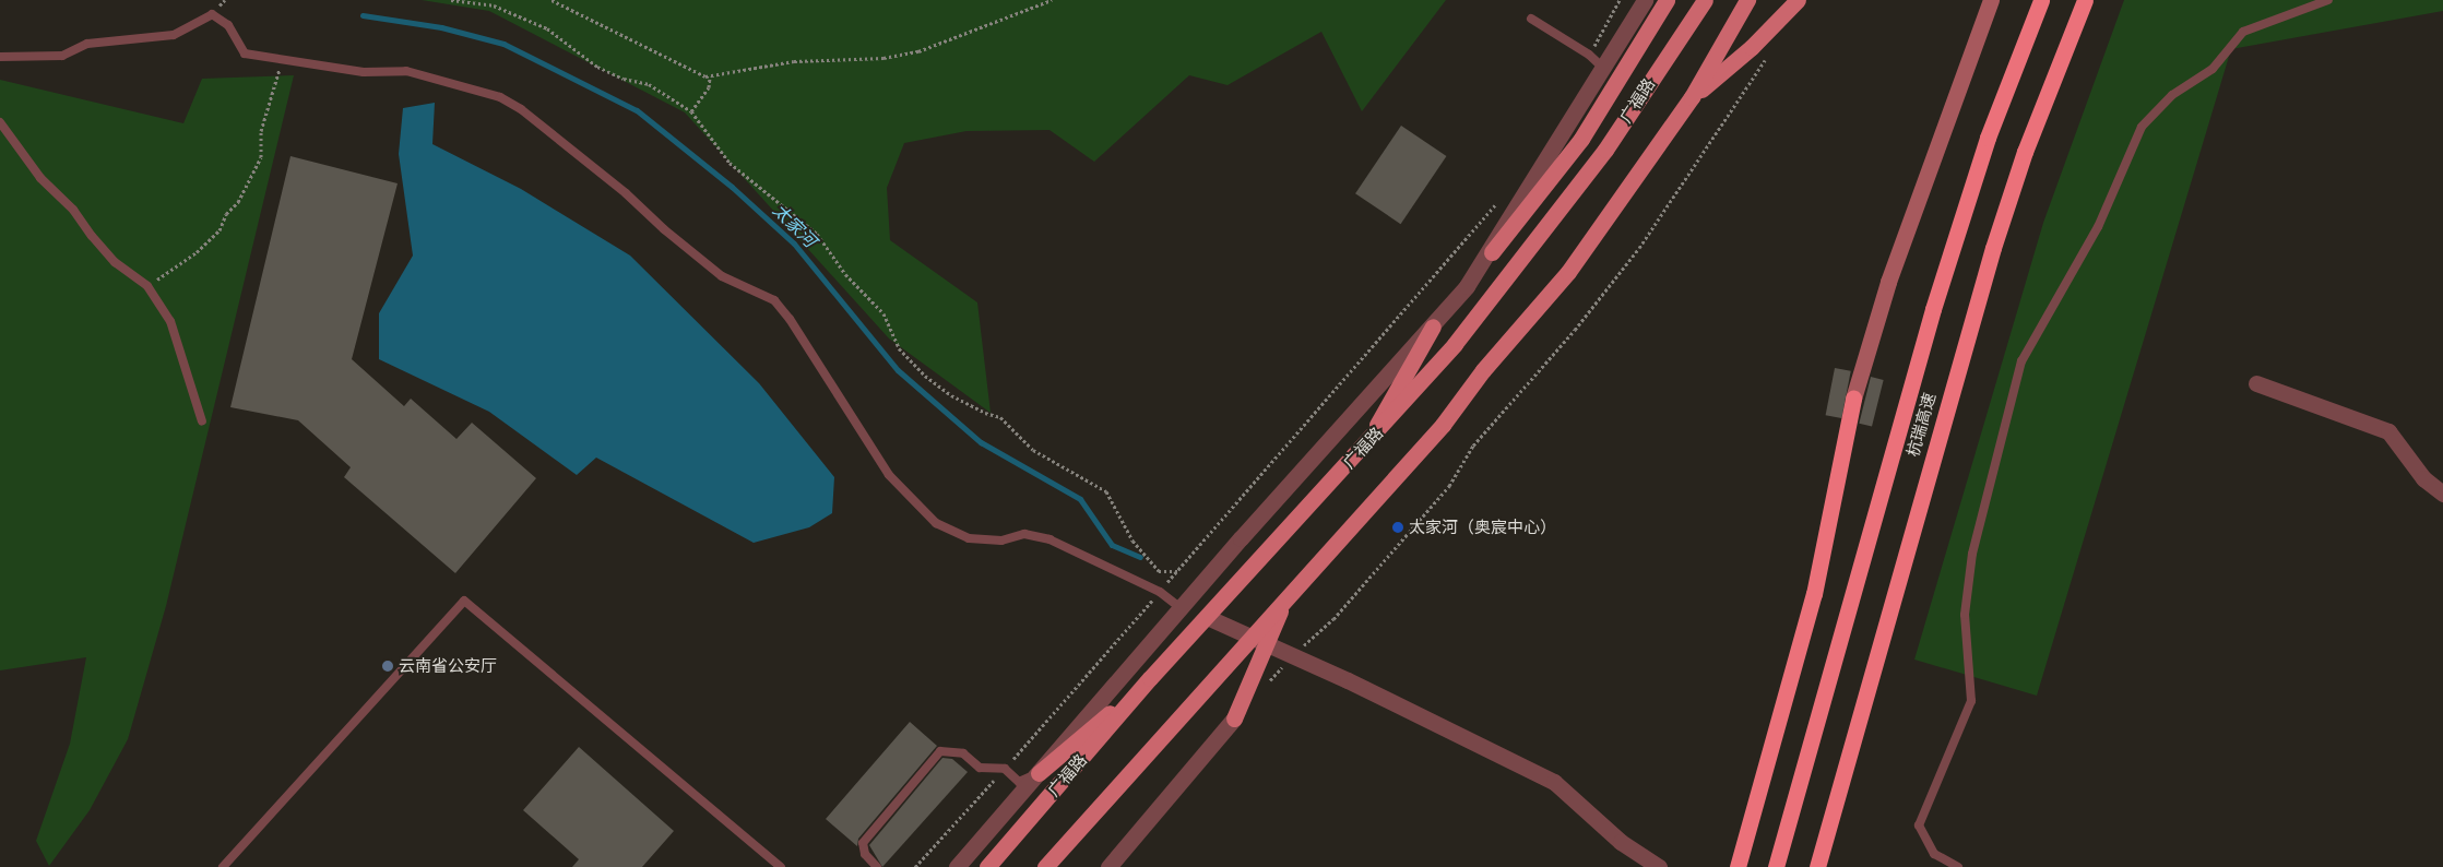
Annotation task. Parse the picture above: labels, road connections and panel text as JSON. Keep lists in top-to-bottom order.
{
  "streets": {
    "highway": ["杭瑞高速"],
    "main road": ["广福路"]
  },
  "water": ["太家河"],
  "places": ["太家河（奥宸中心）", "云南省公安厅"]
}
